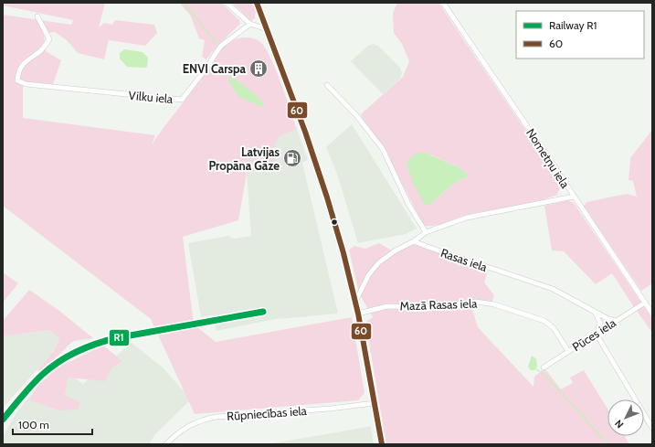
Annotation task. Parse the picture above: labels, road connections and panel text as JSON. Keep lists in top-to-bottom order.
{
  "streets": {
    "street": [
      "Vilku iela",
      "Nometņu iela",
      "Rasas iela",
      "Mazā Rasas iela",
      "Pūces iela",
      "Rūpniecības iela"
    ]
  },
  "crossings": [
    ["Nometņu iela", "Pūces iela"],
    ["Rasas iela", "Pūces iela"],
    ["Mazā Rasas iela", "Pūces iela"]
  ],
  "places": {
    "building": ["ENVI Carspa"],
    "fuel station": ["Latvijas Propāna Gāze"]
  },
  "lines": ["transit line 60", "rail line R1"],
  "legend": ["Railway R1", "60"],
  "scale_bar": "100 m",
  "north": "bottom left"
}
